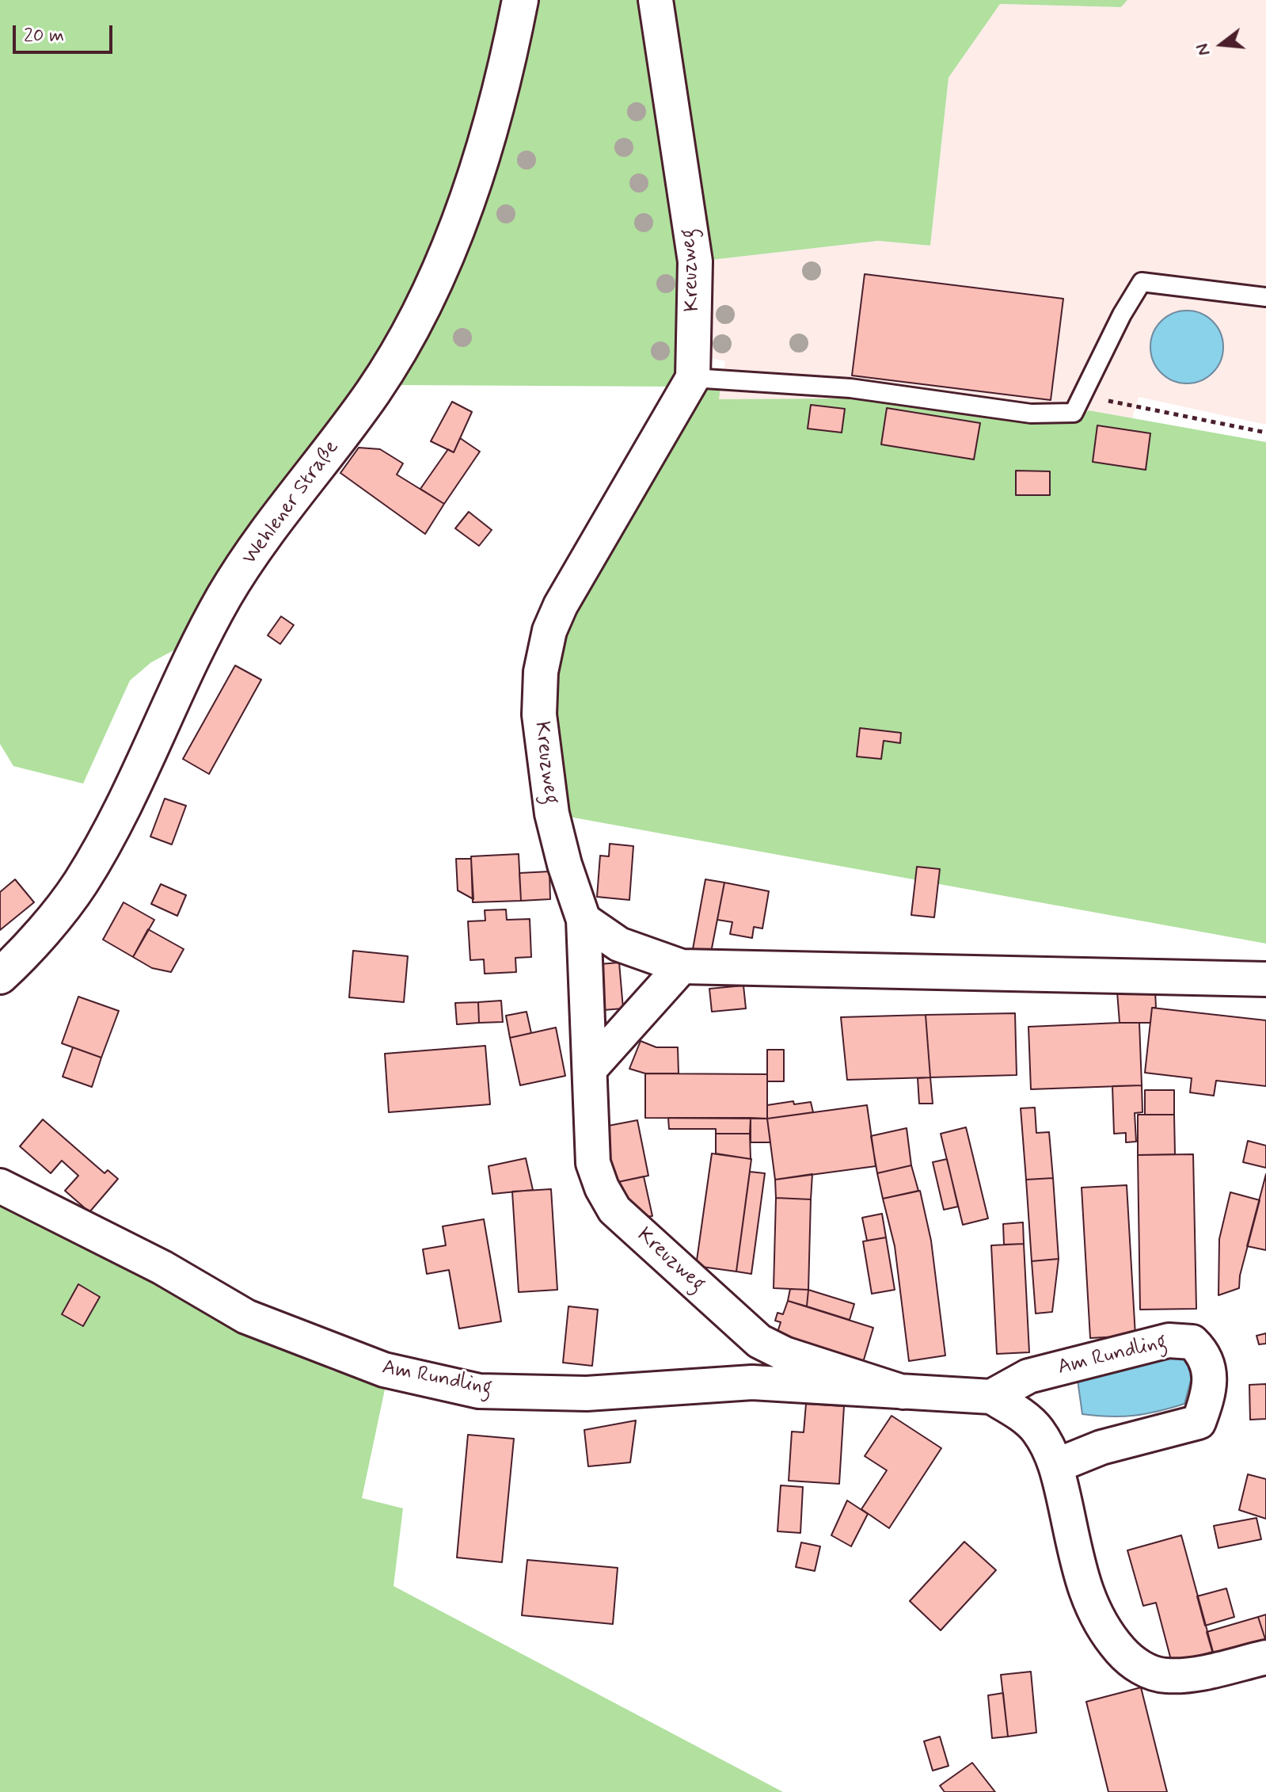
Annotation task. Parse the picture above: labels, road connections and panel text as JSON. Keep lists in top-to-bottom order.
{
  "streets": {
    "street": ["Kreuzweg", "Wehlener Straße", "Am Rundling"]
  },
  "crossings": [
    ["Kreuzweg", "Am Rundling"]
  ],
  "scale_bar": "20 m",
  "north": "left"
}
